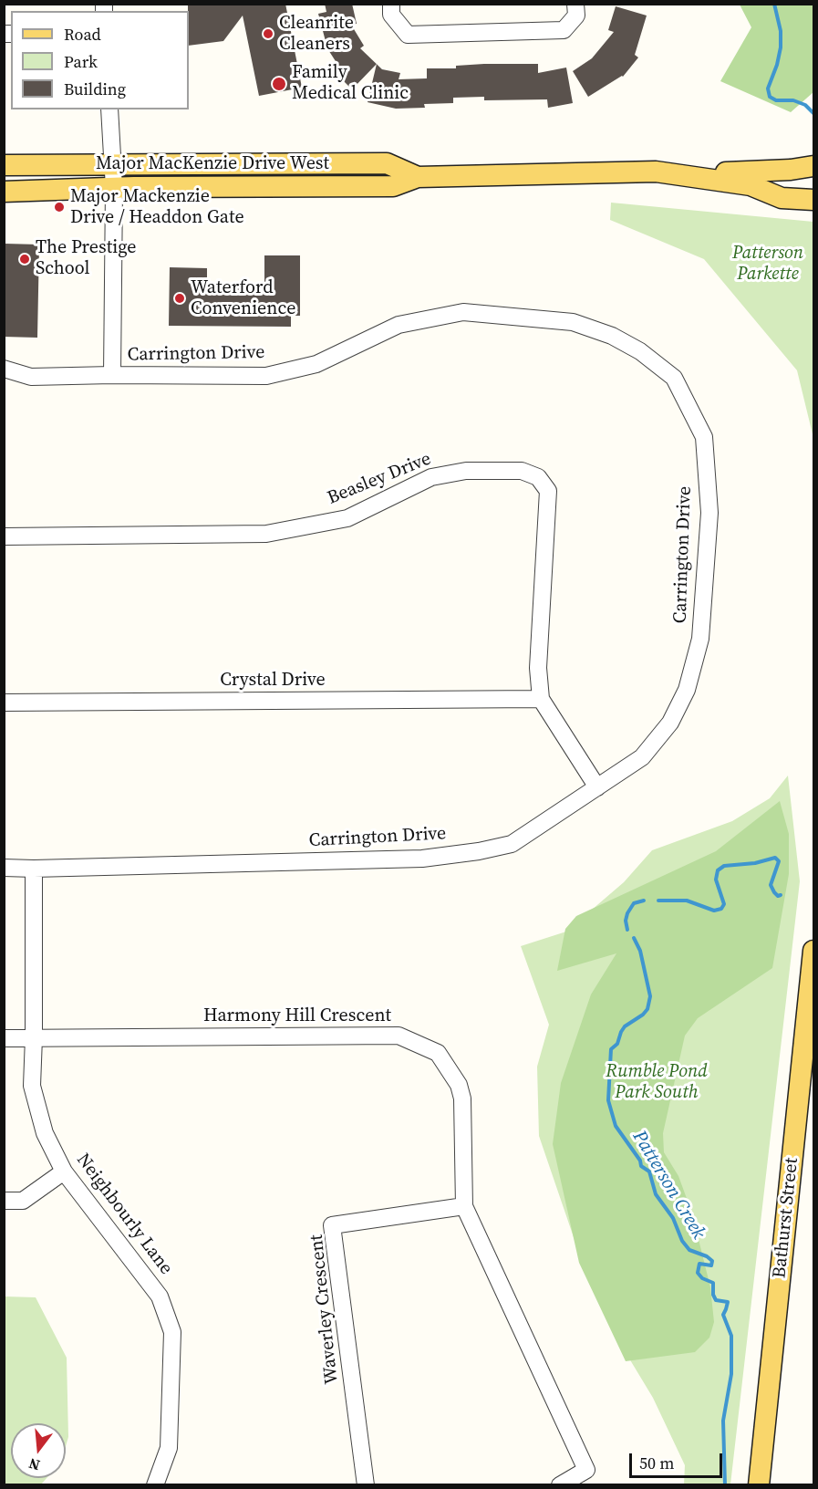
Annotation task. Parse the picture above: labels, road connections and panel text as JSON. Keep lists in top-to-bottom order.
{
  "streets": {
    "main road": ["Major MacKenzie Drive West", "Bathurst Street"],
    "street": [
      "Carrington Drive",
      "Beasley Drive",
      "Crystal Drive",
      "Harmony Hill Crescent",
      "Neighbourly Lane",
      "Waverley Crescent"
    ]
  },
  "crossings": [
    ["Carrington Drive", "Beasley Drive"],
    ["Carrington Drive", "Neighbourly Lane"],
    ["Beasley Drive", "Crystal Drive"],
    ["Harmony Hill Crescent", "Neighbourly Lane"],
    ["Harmony Hill Crescent", "Waverley Crescent"]
  ],
  "water": ["Patterson Creek"],
  "parks": ["Patterson Parkette", "Rumble Pond Park South"],
  "places": [
    "Cleanrite Cleaners",
    "Family Medical Clinic",
    "Major Mackenzie Drive / Headdon Gate",
    "The Prestige School",
    "Waterford Convenience"
  ],
  "legend": ["Road", "Park", "Building"],
  "scale_bar": "50 m",
  "north": "bottom"
}
